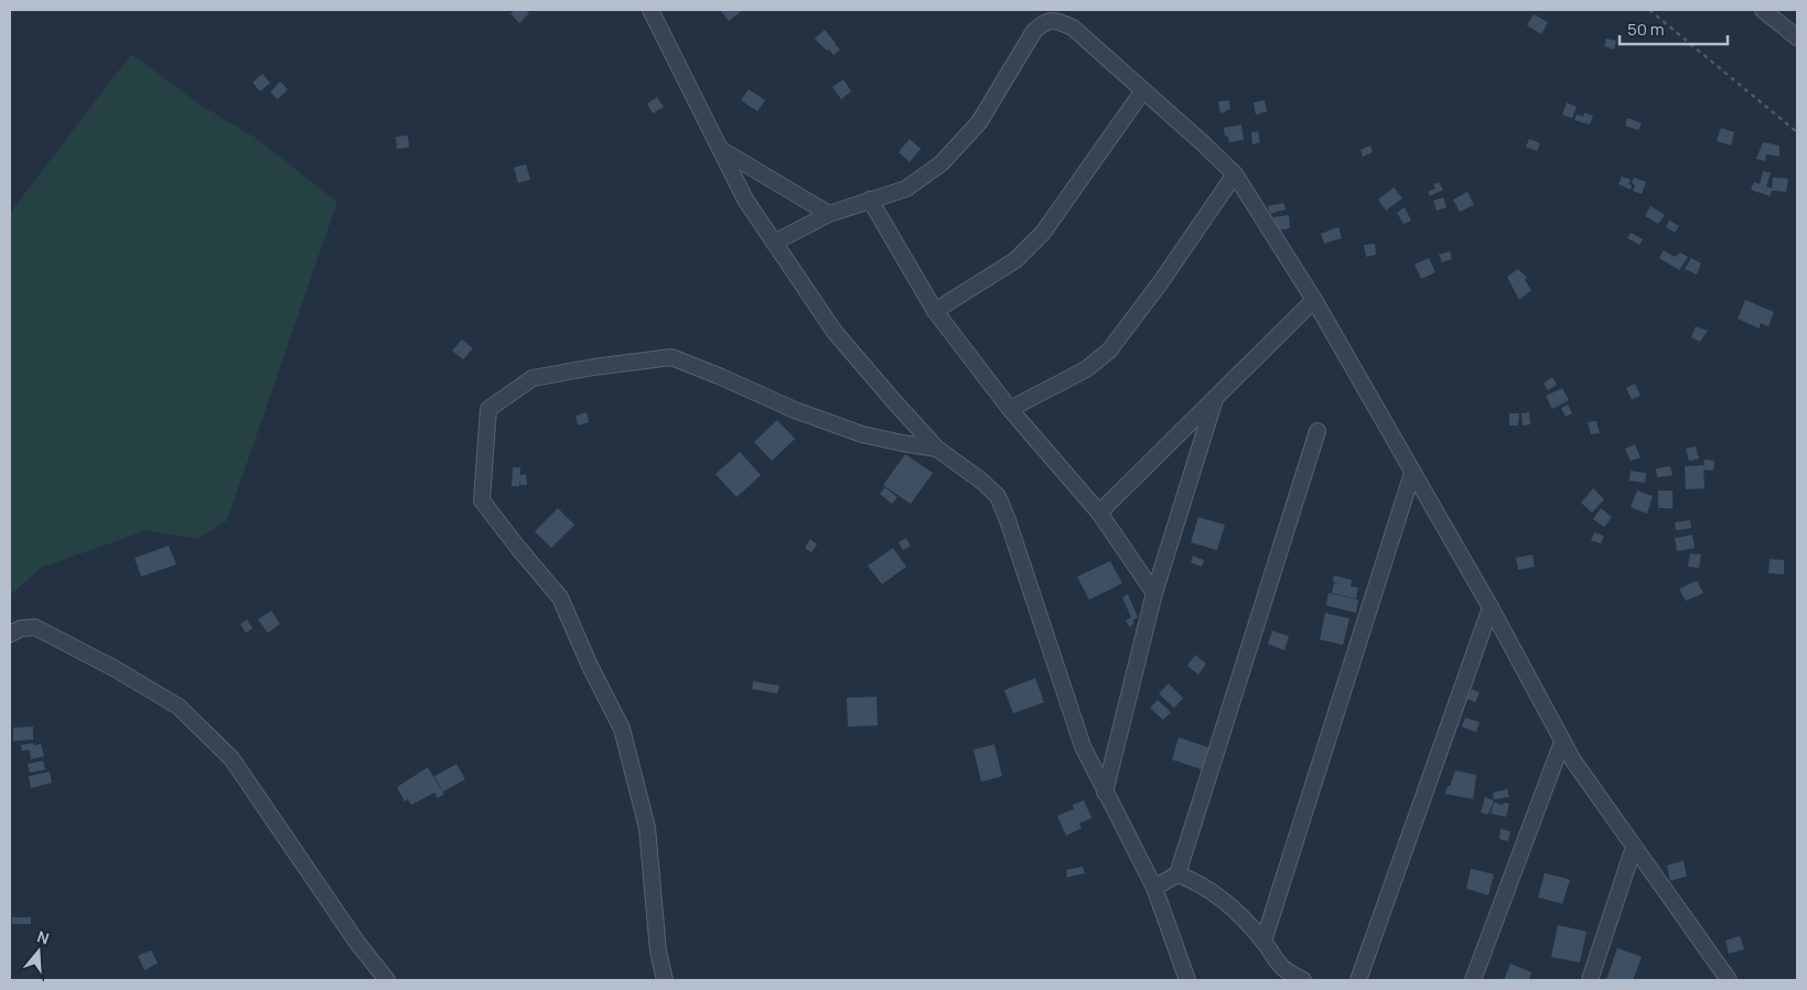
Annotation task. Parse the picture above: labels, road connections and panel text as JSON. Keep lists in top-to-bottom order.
{
  "scale_bar": "50 m",
  "north": "top"
}
